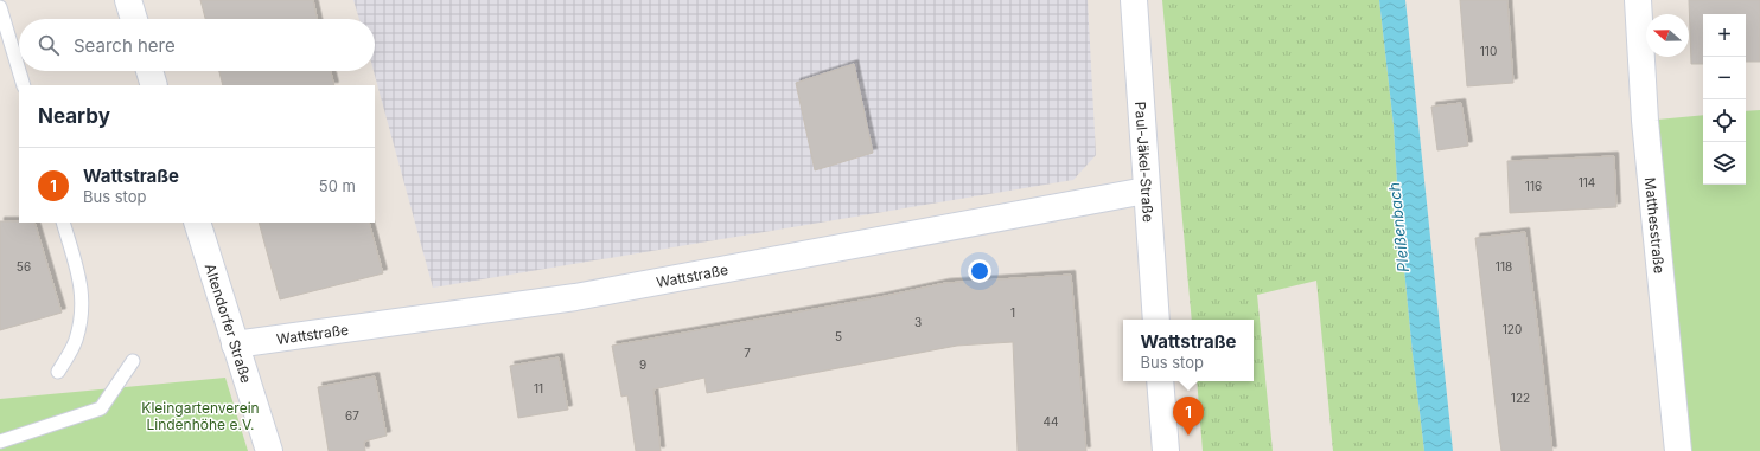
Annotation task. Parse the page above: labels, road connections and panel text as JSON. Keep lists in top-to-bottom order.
{
  "streets": {
    "street": [
      "Paul-Jäkel-Straße",
      "Matthesstraße",
      "Wattstraße",
      "Altendorfer Straße"
    ]
  },
  "crossings": [
    ["Paul-Jäkel-Straße", "Wattstraße"],
    ["Wattstraße", "Altendorfer Straße"]
  ],
  "water": ["Pleißenbach"],
  "parks": ["Kleingartenverein Lindenhöhe e.V."],
  "house_numbers": [
    "110",
    "114",
    "116",
    "56",
    "118",
    "1",
    "3",
    "120",
    "5",
    "7",
    "9",
    "11",
    "122",
    "67",
    "44"
  ],
  "north": "left",
  "page": {
    "map_buttons": ["+", "−"],
    "search": "Search here",
    "heading": "Nearby",
    "list": [
      {
        "mark": "1",
        "name": "Wattstraße",
        "note": "Bus stop",
        "value": "50 m"
      }
    ],
    "popup": ["Wattstraße", "Bus stop"],
    "pins": "1"
  }
}
